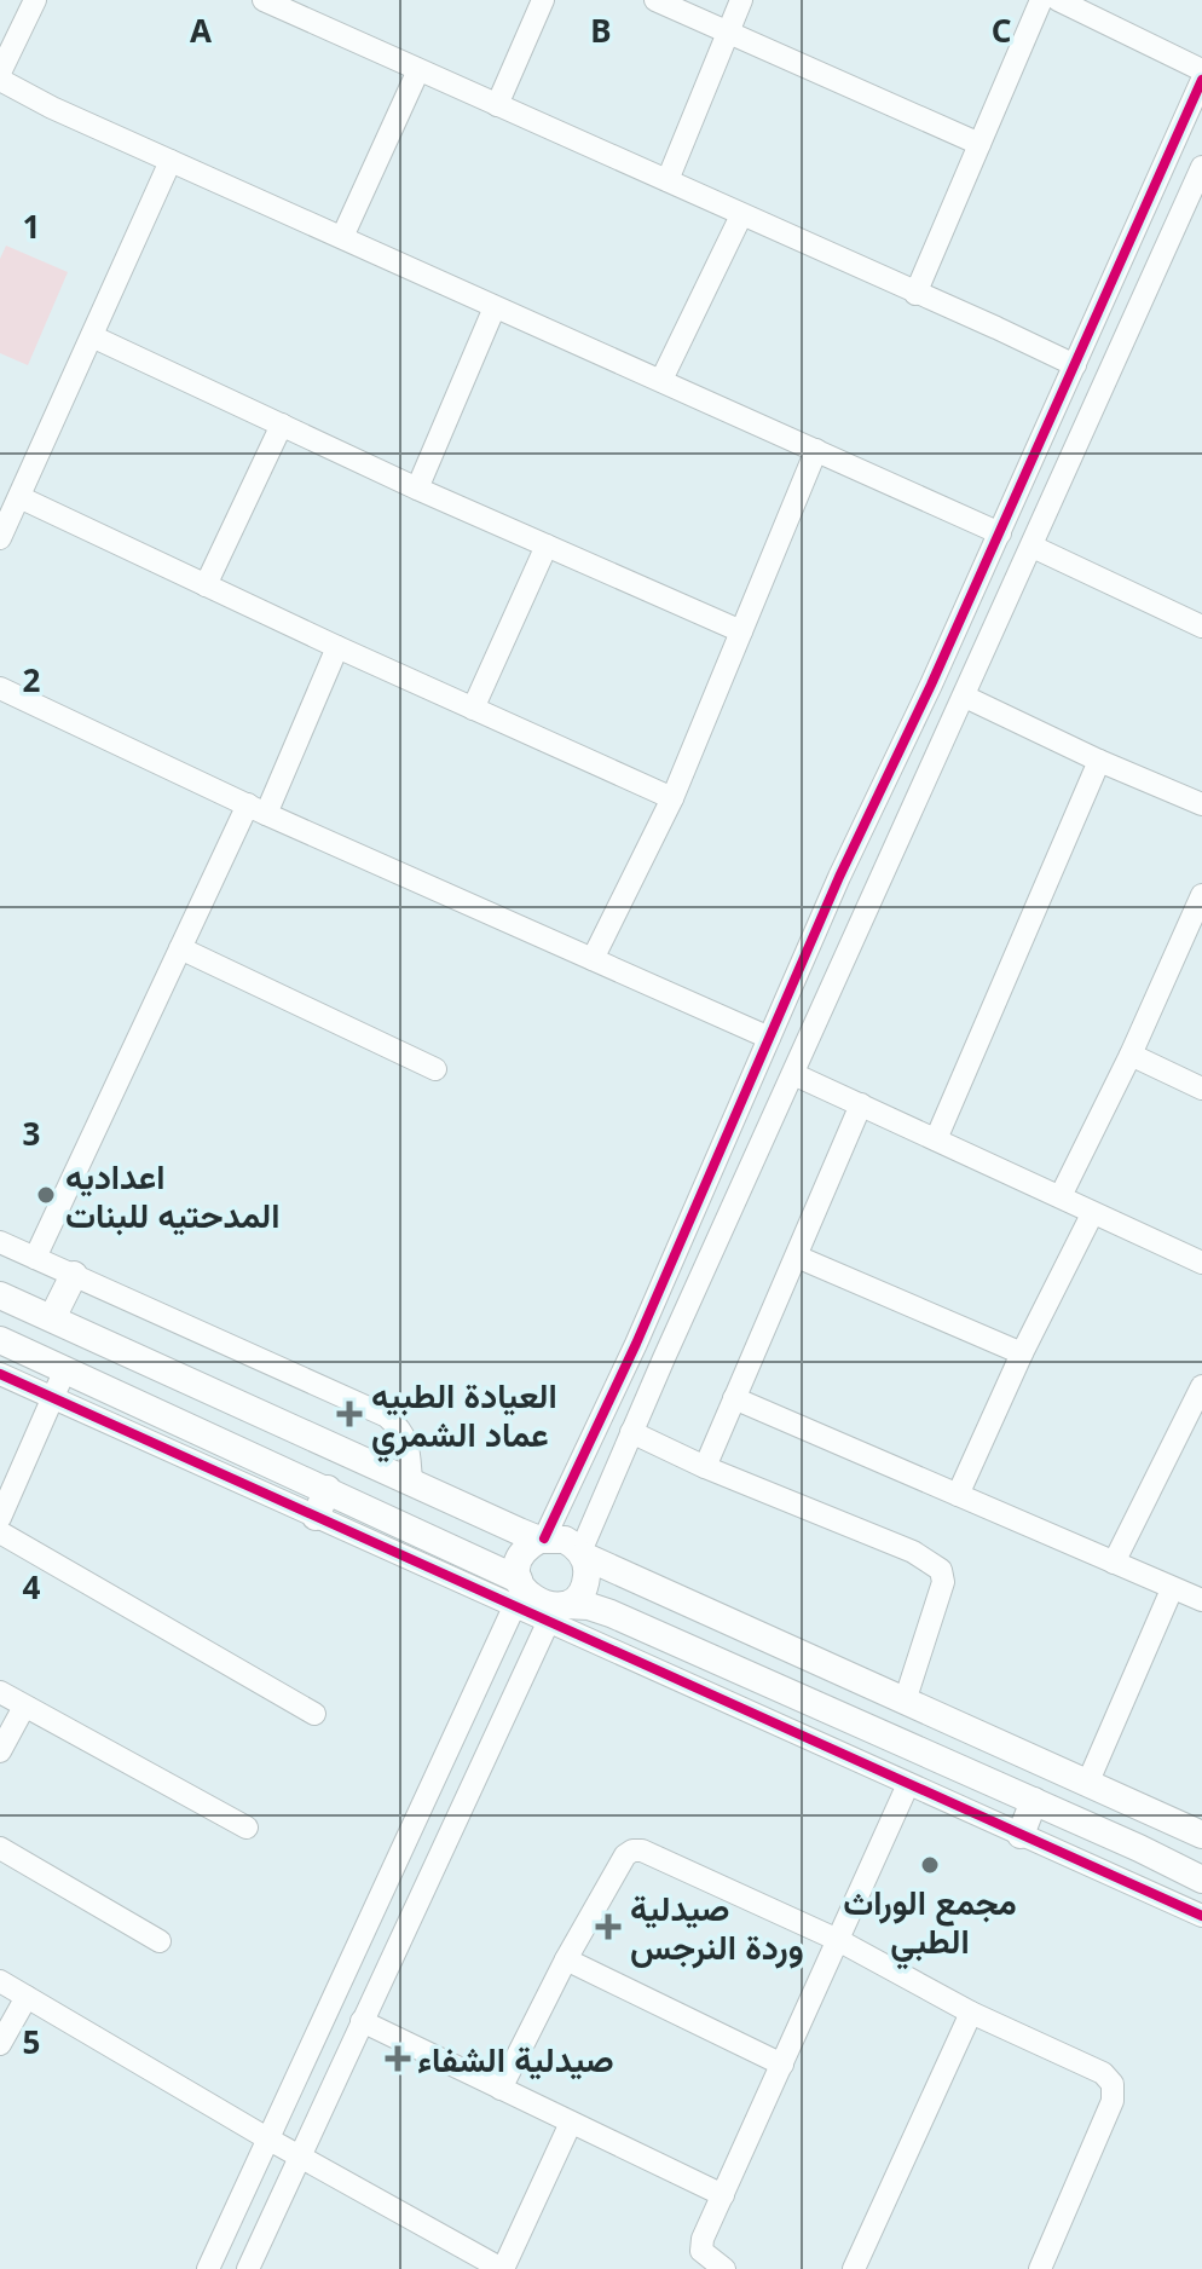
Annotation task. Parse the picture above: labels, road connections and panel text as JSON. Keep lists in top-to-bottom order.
{
  "places": {
    "other": ["اعداديه المدحتيه للبنات", "مجمع الوراث الطبي"],
    "health": ["العيادة الطبيه عماد الشمري", "صيدلية وردة النرجس", "صيدلية الشفاء"]
  },
  "grid": {
    "columns": ["A", "B", "C"],
    "rows": [
      "1",
      "2",
      "3",
      "4",
      "5"
    ]
  }
}
